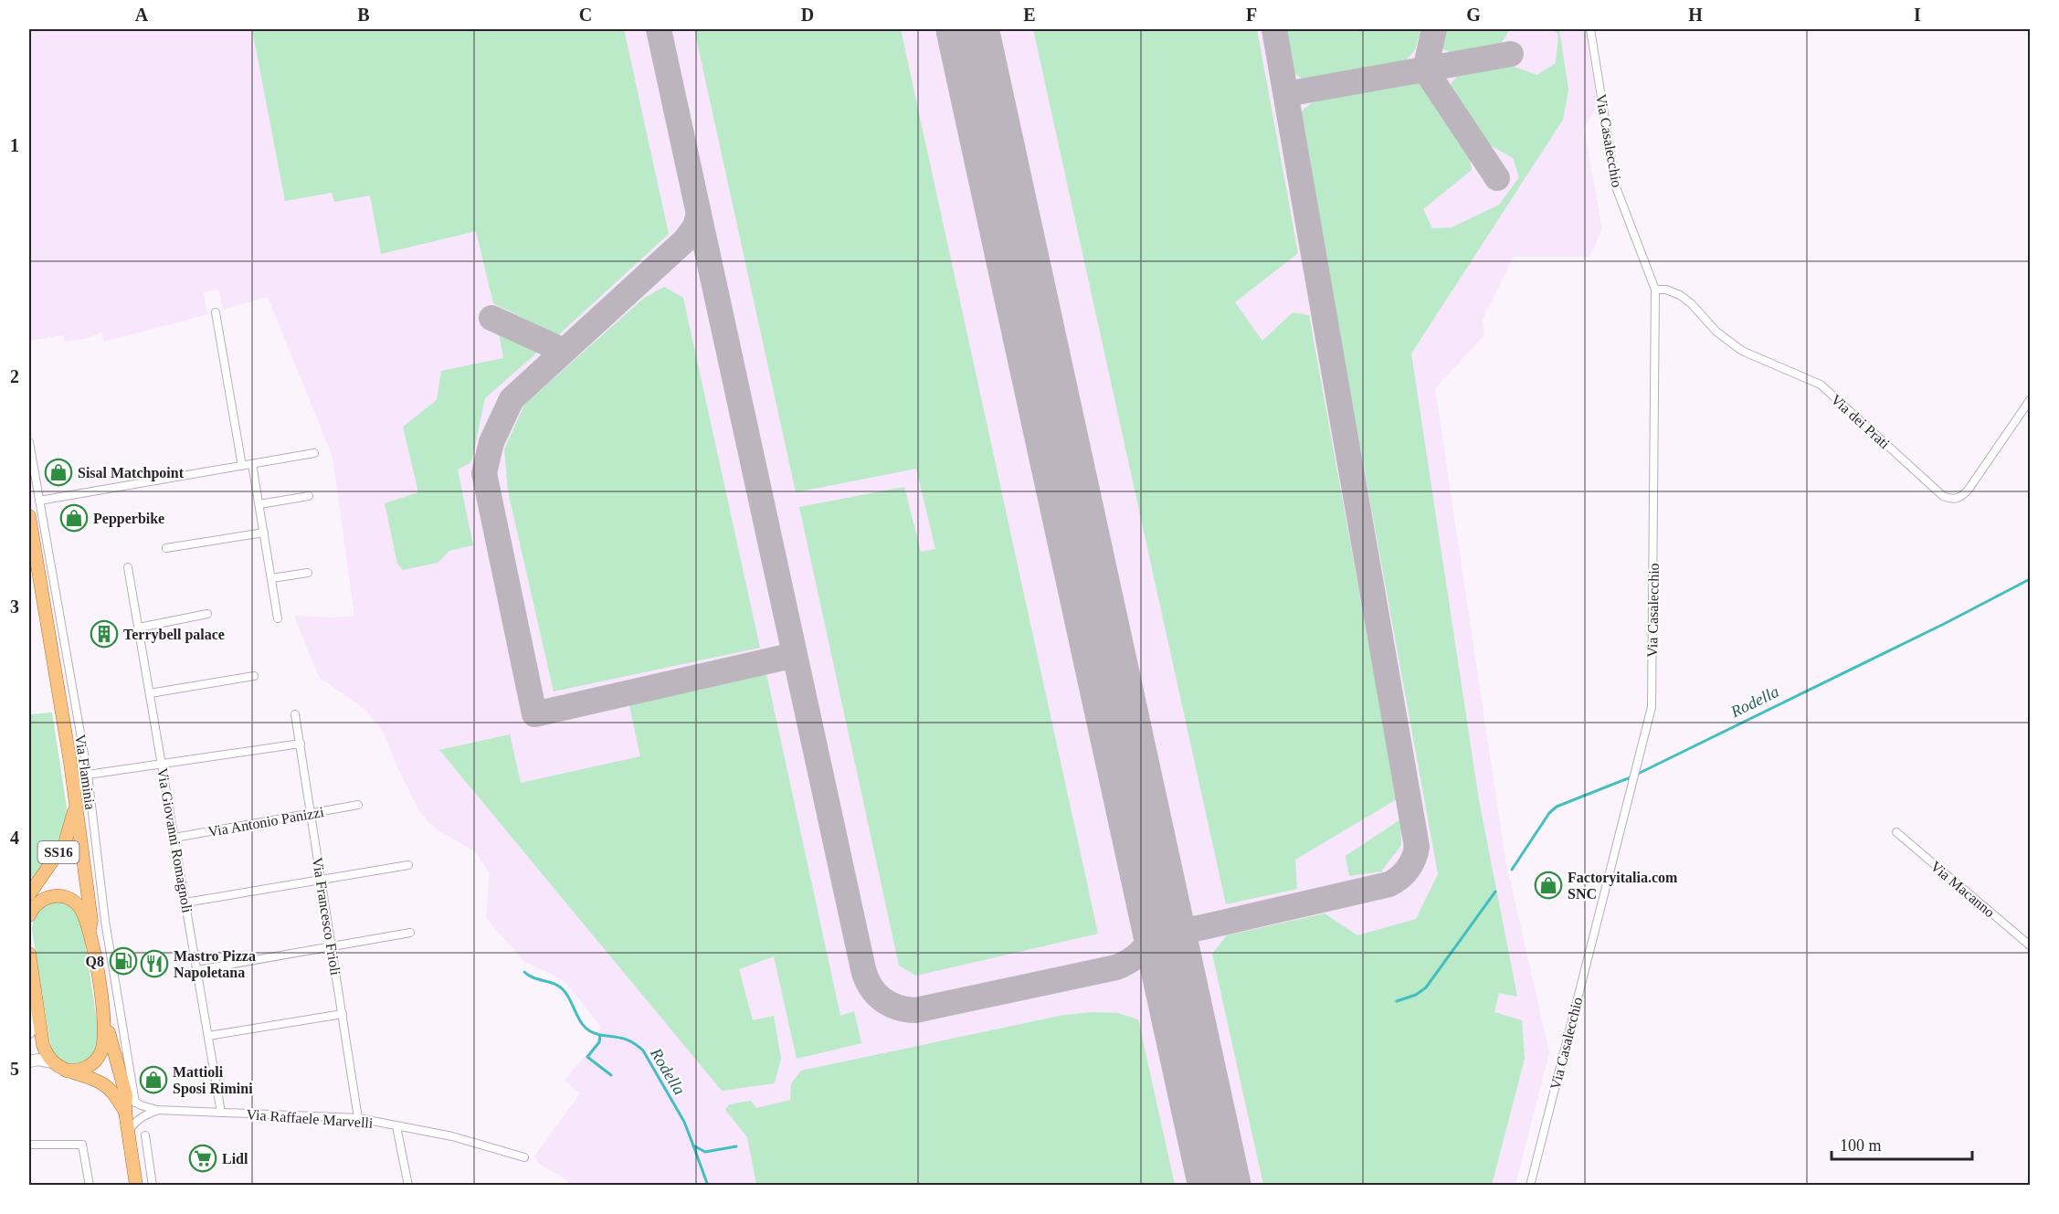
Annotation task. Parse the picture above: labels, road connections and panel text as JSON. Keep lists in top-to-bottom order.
{
  "streets": {
    "main road": ["Via Flaminia", "SS16"],
    "street": [
      "Via Casalecchio",
      "Via dei Prati",
      "Via Antonio Panizzi",
      "Via Giovanni Romagnoli",
      "Via Macanno",
      "Via Francesco Frioli",
      "Via Raffaele Marvelli"
    ]
  },
  "crossings": [
    ["Via Casalecchio", "Via dei Prati"],
    ["Via Flaminia", "Via Raffaele Marvelli"],
    ["Via Antonio Panizzi", "Via Giovanni Romagnoli"],
    ["Via Antonio Panizzi", "Via Francesco Frioli"],
    ["Via Giovanni Romagnoli", "Via Raffaele Marvelli"],
    ["Via Francesco Frioli", "Via Raffaele Marvelli"]
  ],
  "water": ["Rodella"],
  "places": {
    "shop": [
      "Sisal Matchpoint",
      "Pepperbike",
      "Factoryitalia.com SNC",
      "Mattioli Sposi Rimini"
    ],
    "building": ["Terrybell palace"],
    "fuel station": ["Q8"],
    "restaurant": ["Mastro Pizza Napoletana"],
    "supermarket": ["Lidl"]
  },
  "scale_bar": "100 m",
  "grid": {
    "columns": [
      "A",
      "B",
      "C",
      "D",
      "E",
      "F",
      "G",
      "H",
      "I"
    ],
    "rows": [
      "1",
      "2",
      "3",
      "4",
      "5"
    ]
  }
}
